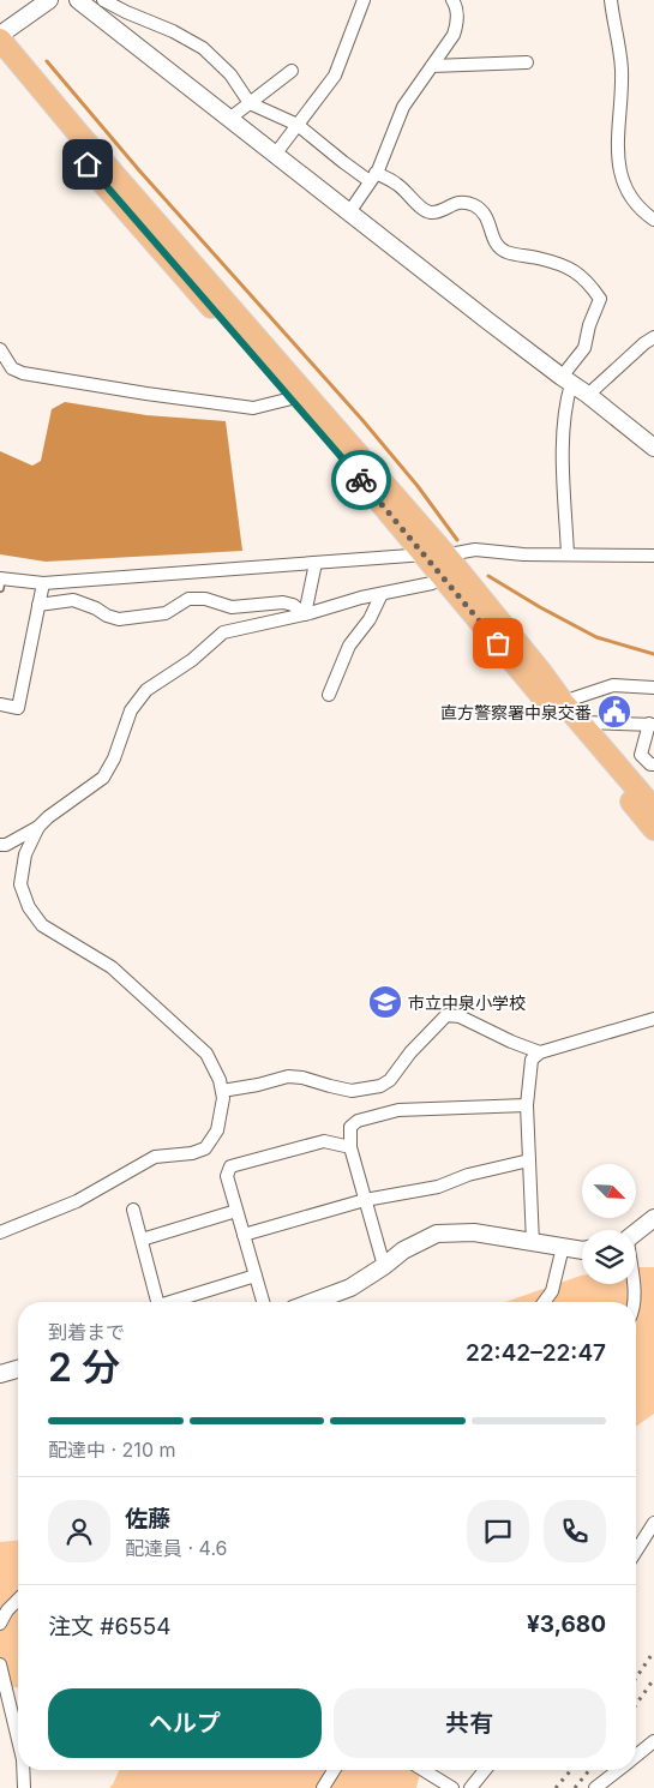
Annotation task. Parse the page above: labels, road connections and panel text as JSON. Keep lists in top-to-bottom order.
{
  "places": {
    "public building": ["直方警察署中泉交番"],
    "school or university": ["市立中泉小学校"]
  },
  "north": "bottom right",
  "page": {
    "heading": ["2 分", "到着まで", "22:42–22:47"],
    "panel": [
      "佐藤",
      "配達員 · 4.6",
      "注文 #6554",
      "¥3,680"
    ],
    "bar": "配達中 · 210 m",
    "buttons": ["ヘルプ", "共有"]
  }
}
